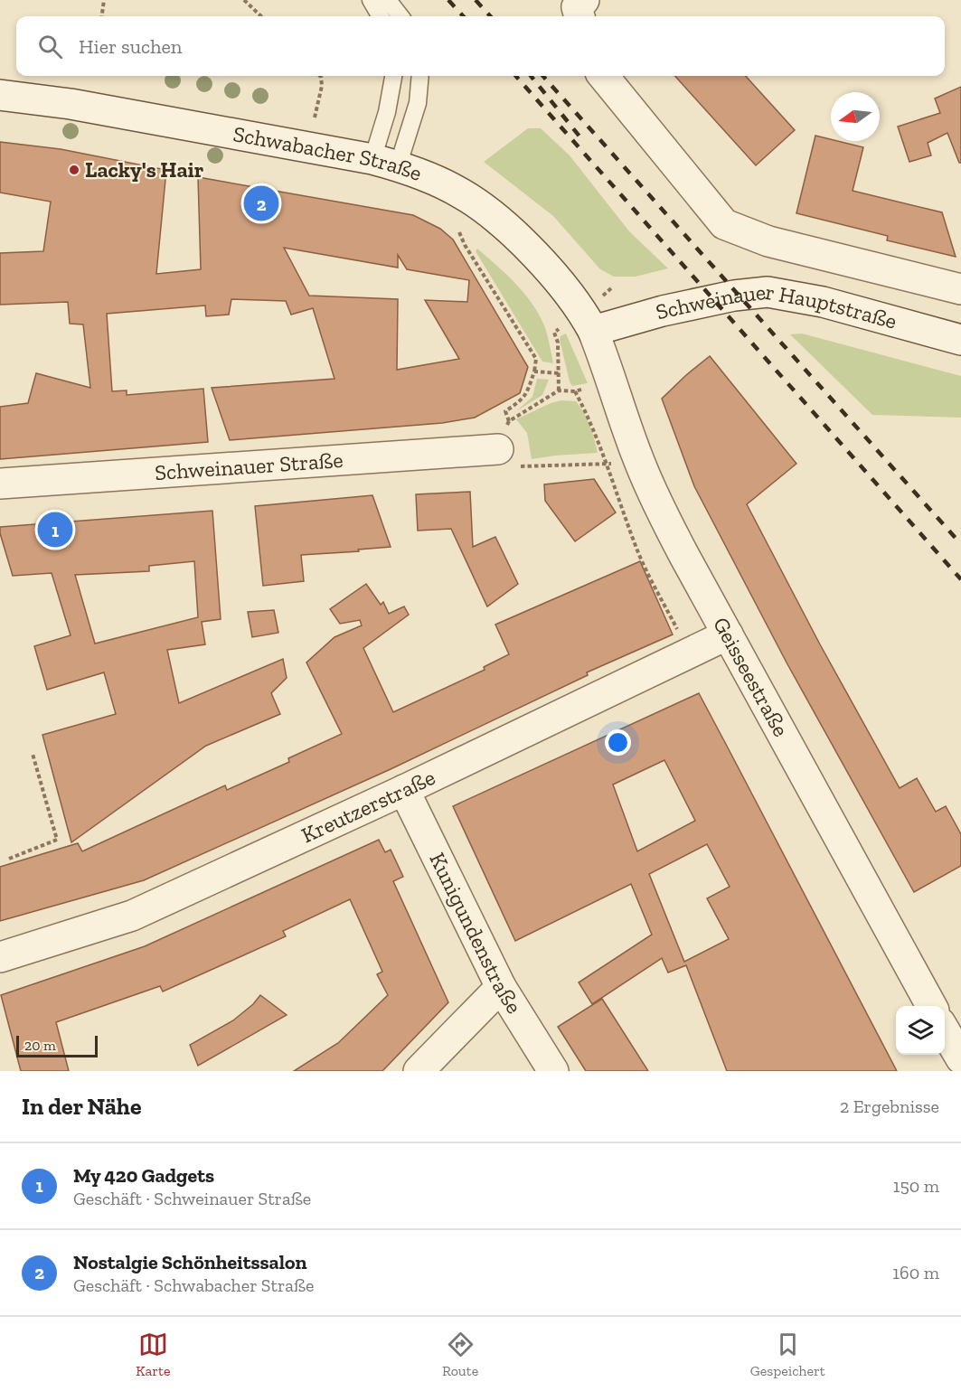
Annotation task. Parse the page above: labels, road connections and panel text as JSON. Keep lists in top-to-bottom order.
{
  "streets": {
    "street": [
      "Schwabacher Straße",
      "Schweinauer Hauptstraße",
      "Schweinauer Straße",
      "Geisseestraße",
      "Kreutzerstraße",
      "Kunigundenstraße"
    ]
  },
  "crossings": [
    ["Schwabacher Straße", "Schweinauer Hauptstraße"],
    ["Schwabacher Straße", "Geisseestraße"],
    ["Schweinauer Hauptstraße", "Geisseestraße"],
    ["Geisseestraße", "Kreutzerstraße"],
    ["Kreutzerstraße", "Kunigundenstraße"]
  ],
  "places": ["Lacky's Hair"],
  "scale_bar": "20 m",
  "north": "left",
  "page": {
    "search": "Hier suchen",
    "pins": ["2", "1"],
    "scale": "20 m",
    "heading": ["In der Nähe", "2 Ergebnisse"],
    "list": [
      {
        "mark": "1",
        "name": "My 420 Gadgets",
        "note": "Geschäft · Schweinauer Straße",
        "value": "150 m"
      },
      {
        "mark": "2",
        "name": "Nostalgie Schönheitssalon",
        "note": "Geschäft · Schwabacher Straße",
        "value": "160 m"
      }
    ],
    "nav": ["Karte", "Route", "Gespeichert"]
  }
}
